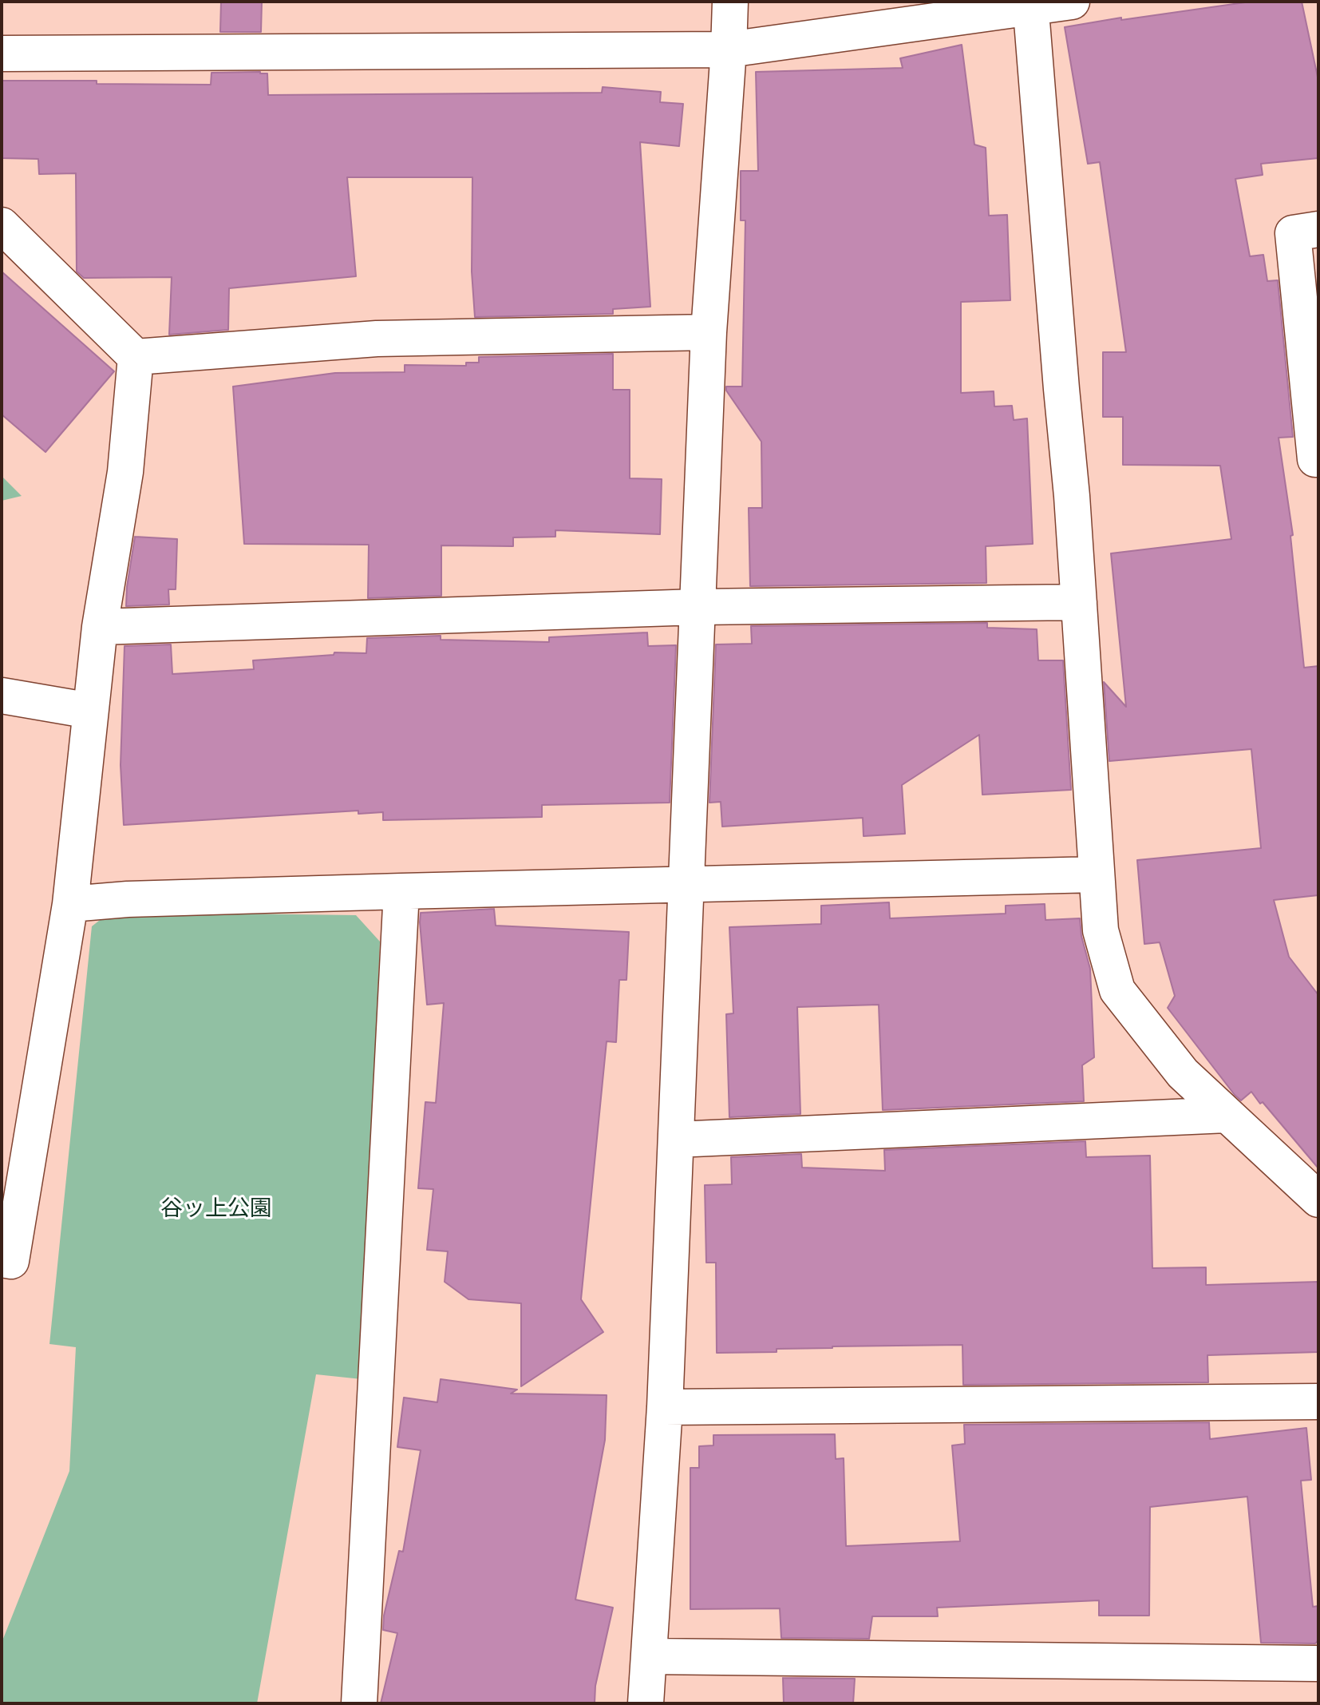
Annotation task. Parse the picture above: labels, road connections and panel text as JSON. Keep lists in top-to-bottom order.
{
  "parks": ["谷ッ上公園"]
}
